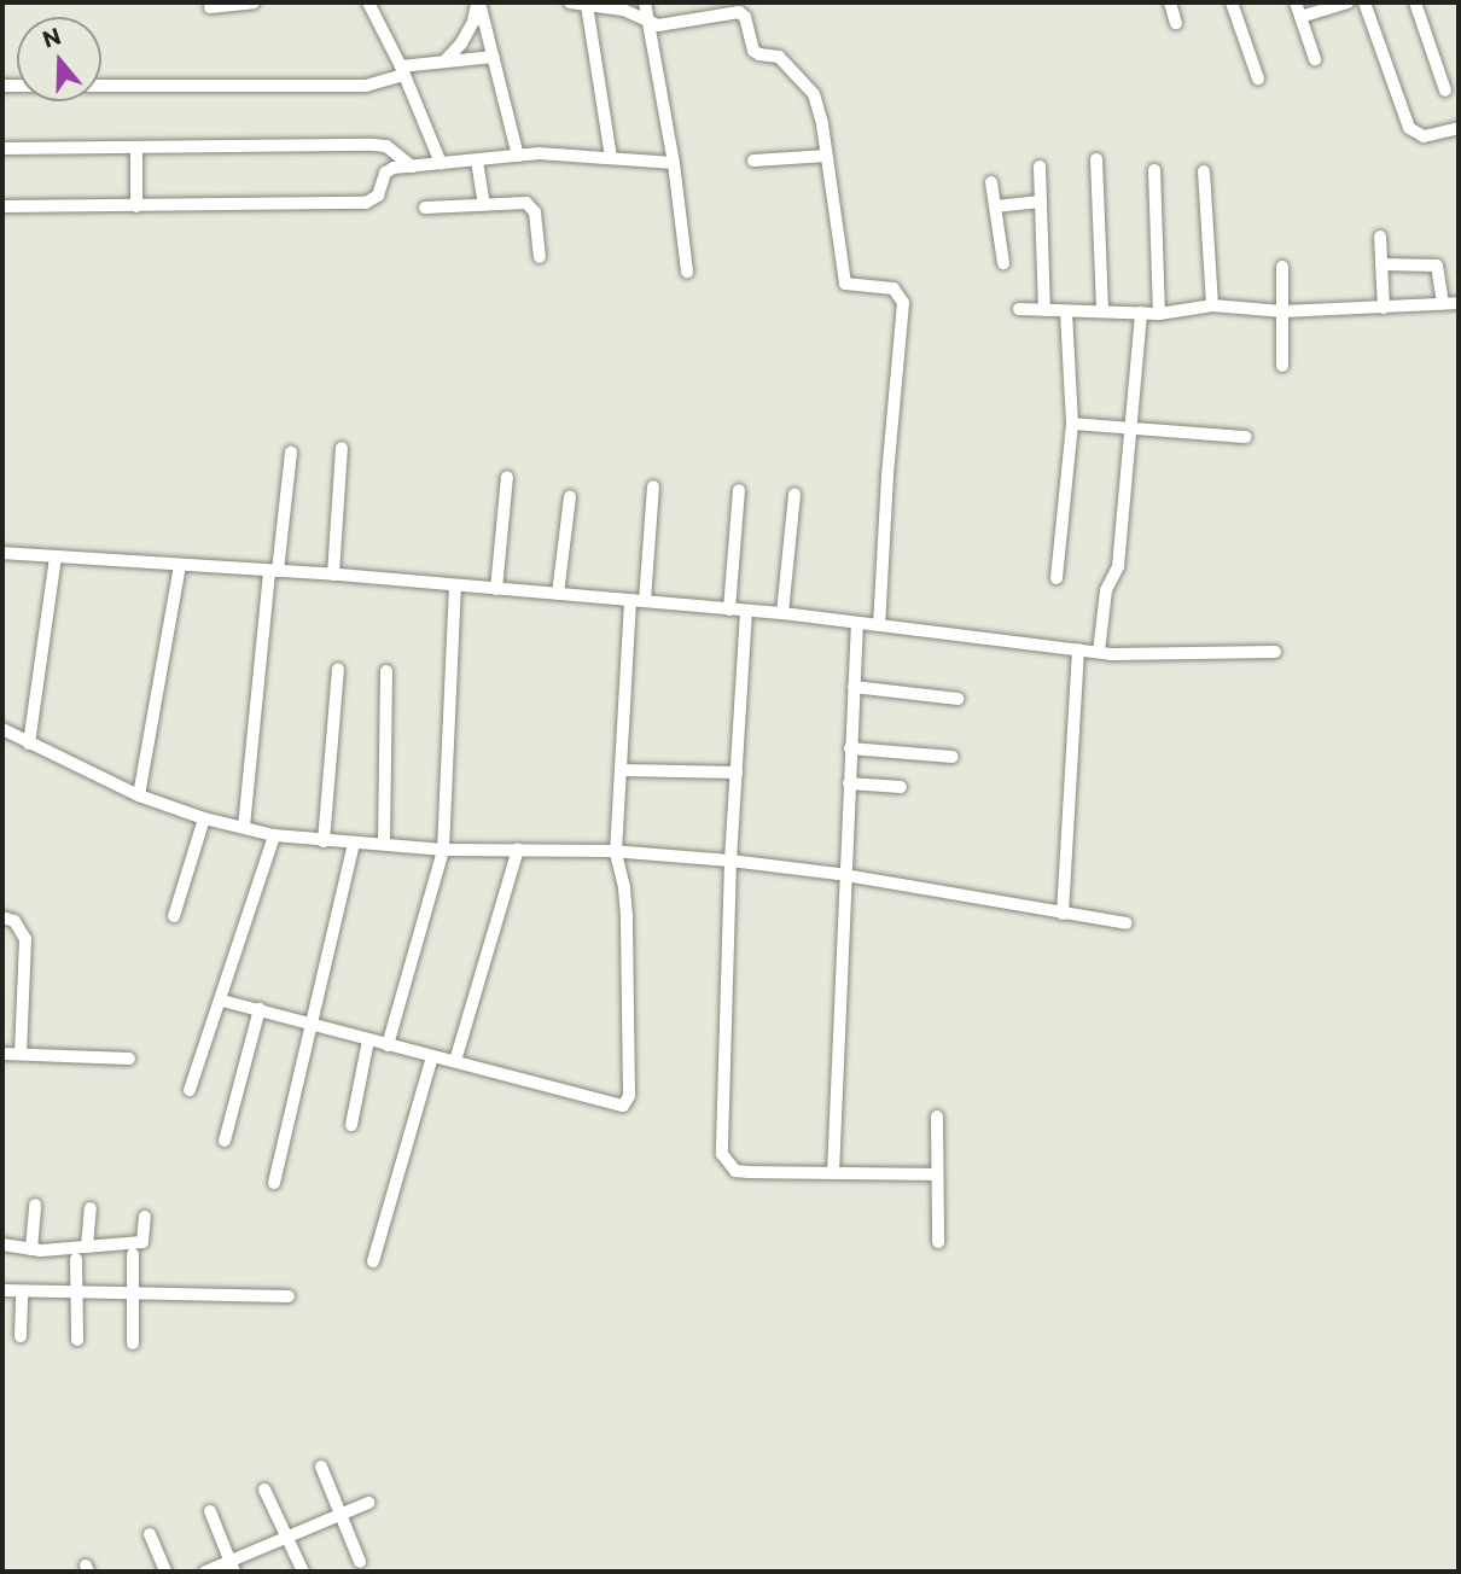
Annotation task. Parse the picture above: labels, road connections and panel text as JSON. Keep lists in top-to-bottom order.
{
  "north": "top"
}
